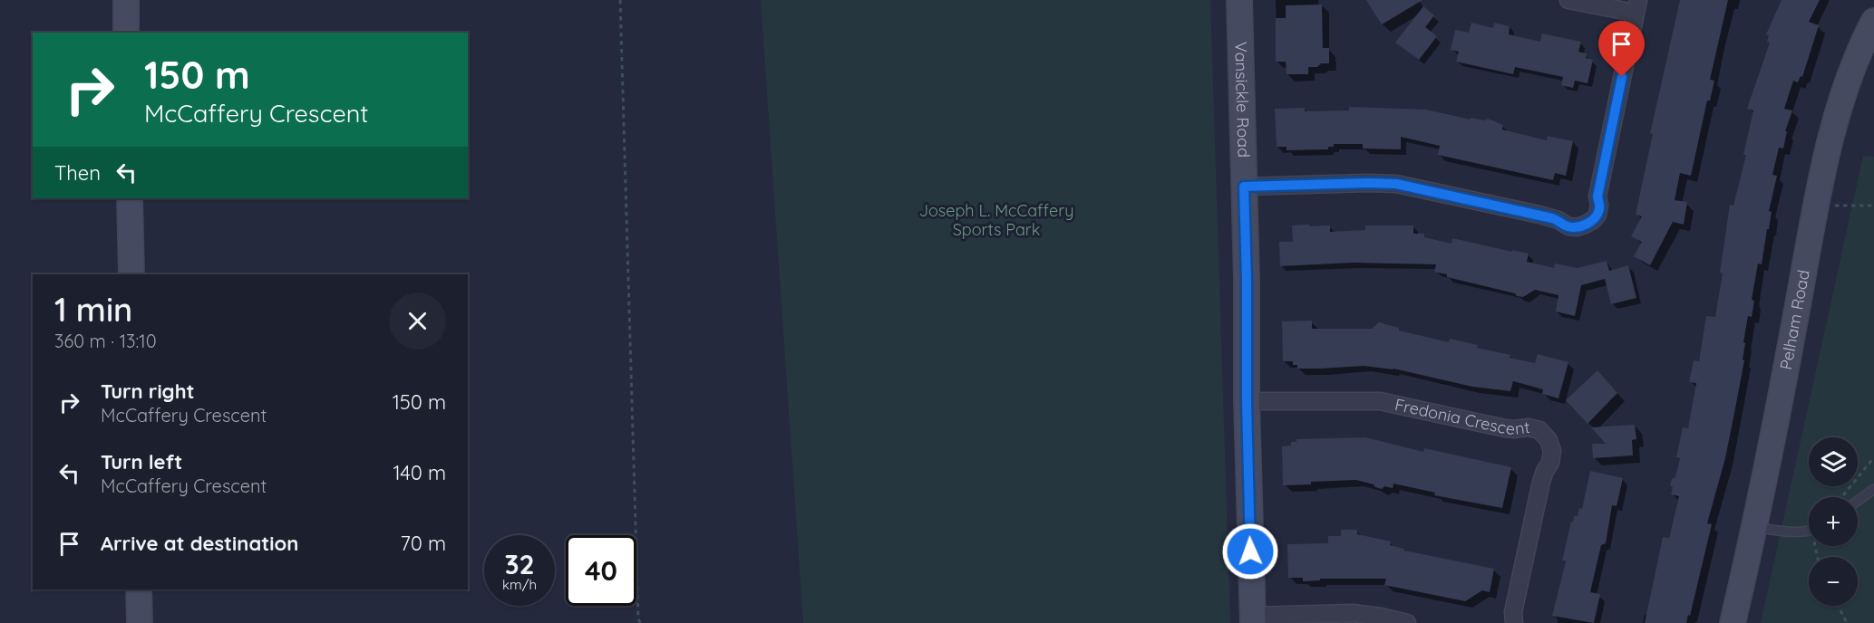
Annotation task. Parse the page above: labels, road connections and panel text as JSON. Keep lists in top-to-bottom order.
{
  "streets": {
    "street": ["Vansickle Road", "Pelham Road", "Fredonia Crescent"]
  },
  "crossings": [
    ["Vansickle Road", "Fredonia Crescent"]
  ],
  "parks": ["Joseph L. McCaffery Sports Park"],
  "page": {
    "turn": ["150 m", "McCaffery Crescent"],
    "then": "Then",
    "heading": ["1 min", "360 m · 13:10"],
    "list": [
      {
        "name": "Turn right",
        "note": "McCaffery Crescent",
        "value": "150 m"
      },
      {
        "name": "Turn left",
        "note": "McCaffery Crescent",
        "value": "140 m"
      },
      {
        "name": "Arrive at destination",
        "value": "70 m"
      }
    ],
    "map_buttons": ["+", "−"],
    "speed": "32 km/h",
    "limit": "40"
  }
}
